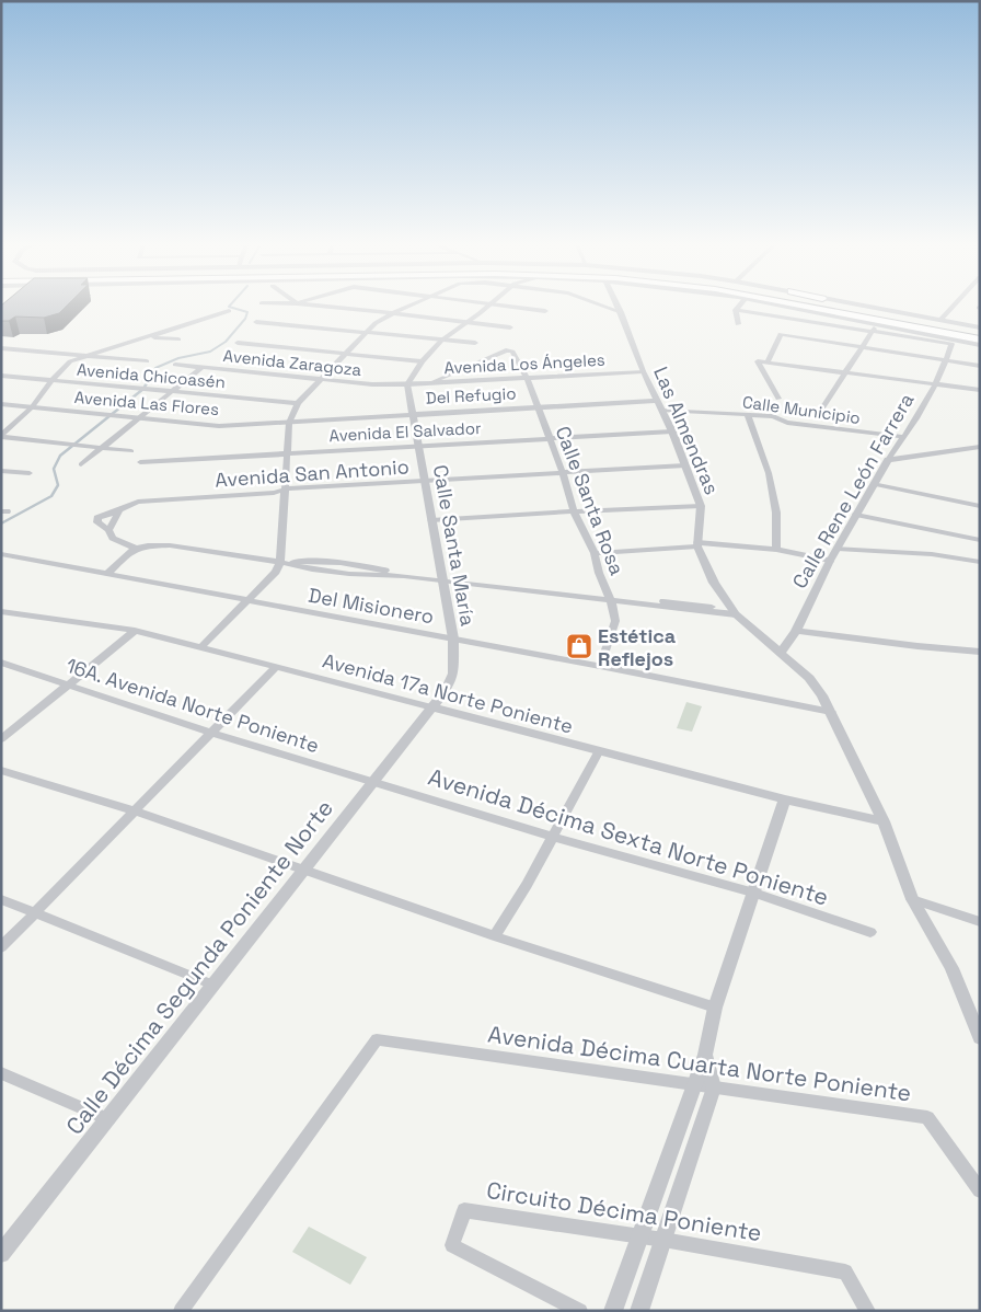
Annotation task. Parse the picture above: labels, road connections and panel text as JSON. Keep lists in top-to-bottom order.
{
  "streets": {
    "street": [
      "Avenida Zaragoza",
      "Avenida Los Ángeles",
      "Avenida Chicoasén",
      "Del Refugio",
      "Avenida Las Flores",
      "Calle Municipio",
      "Las Almendras",
      "Avenida El Salvador",
      "Avenida San Antonio",
      "Calle Rene León Farrera",
      "Calle Santa Rosa",
      "Calle Santa María",
      "Del Misionero",
      "Avenida 17a Norte Poniente",
      "16A. Avenida Norte Poniente",
      "Avenida Décima Sexta Norte Poniente",
      "Calle Décima Segunda Poniente Norte",
      "Avenida Décima Cuarta Norte Poniente",
      "Circuito Décima Poniente"
    ]
  },
  "crossings": [
    ["Avenida Zaragoza", "Avenida Los Ángeles"],
    ["Avenida Zaragoza", "Calle Santa María"],
    ["Avenida Los Ángeles", "Las Almendras"],
    ["Avenida Los Ángeles", "Calle Santa Rosa"],
    ["Avenida Los Ángeles", "Calle Santa María"],
    ["Del Refugio", "Avenida Las Flores"],
    ["Del Refugio", "Las Almendras"],
    ["Del Refugio", "Calle Santa Rosa"],
    ["Del Refugio", "Calle Santa María"],
    ["Calle Municipio", "Las Almendras"],
    ["Calle Municipio", "Calle Rene León Farrera"],
    ["Las Almendras", "Avenida El Salvador"],
    ["Las Almendras", "Avenida San Antonio"],
    ["Las Almendras", "Calle Rene León Farrera"],
    ["Las Almendras", "Del Misionero"],
    ["Las Almendras", "Avenida 17a Norte Poniente"],
    ["Avenida El Salvador", "Calle Santa Rosa"],
    ["Avenida El Salvador", "Calle Santa María"],
    ["Avenida San Antonio", "Calle Santa Rosa"],
    ["Avenida San Antonio", "Calle Santa María"],
    ["Calle Santa Rosa", "Del Misionero"],
    ["Calle Santa María", "Del Misionero"],
    ["Calle Santa María", "Avenida 17a Norte Poniente"],
    ["Calle Santa María", "Calle Décima Segunda Poniente Norte"],
    ["Avenida 17a Norte Poniente", "Calle Décima Segunda Poniente Norte"],
    ["16A. Avenida Norte Poniente", "Avenida Décima Sexta Norte Poniente"],
    ["16A. Avenida Norte Poniente", "Calle Décima Segunda Poniente Norte"],
    ["Avenida Décima Sexta Norte Poniente", "Calle Décima Segunda Poniente Norte"]
  ],
  "places": {
    "shop": ["Estética Reflejos"]
  }
}
